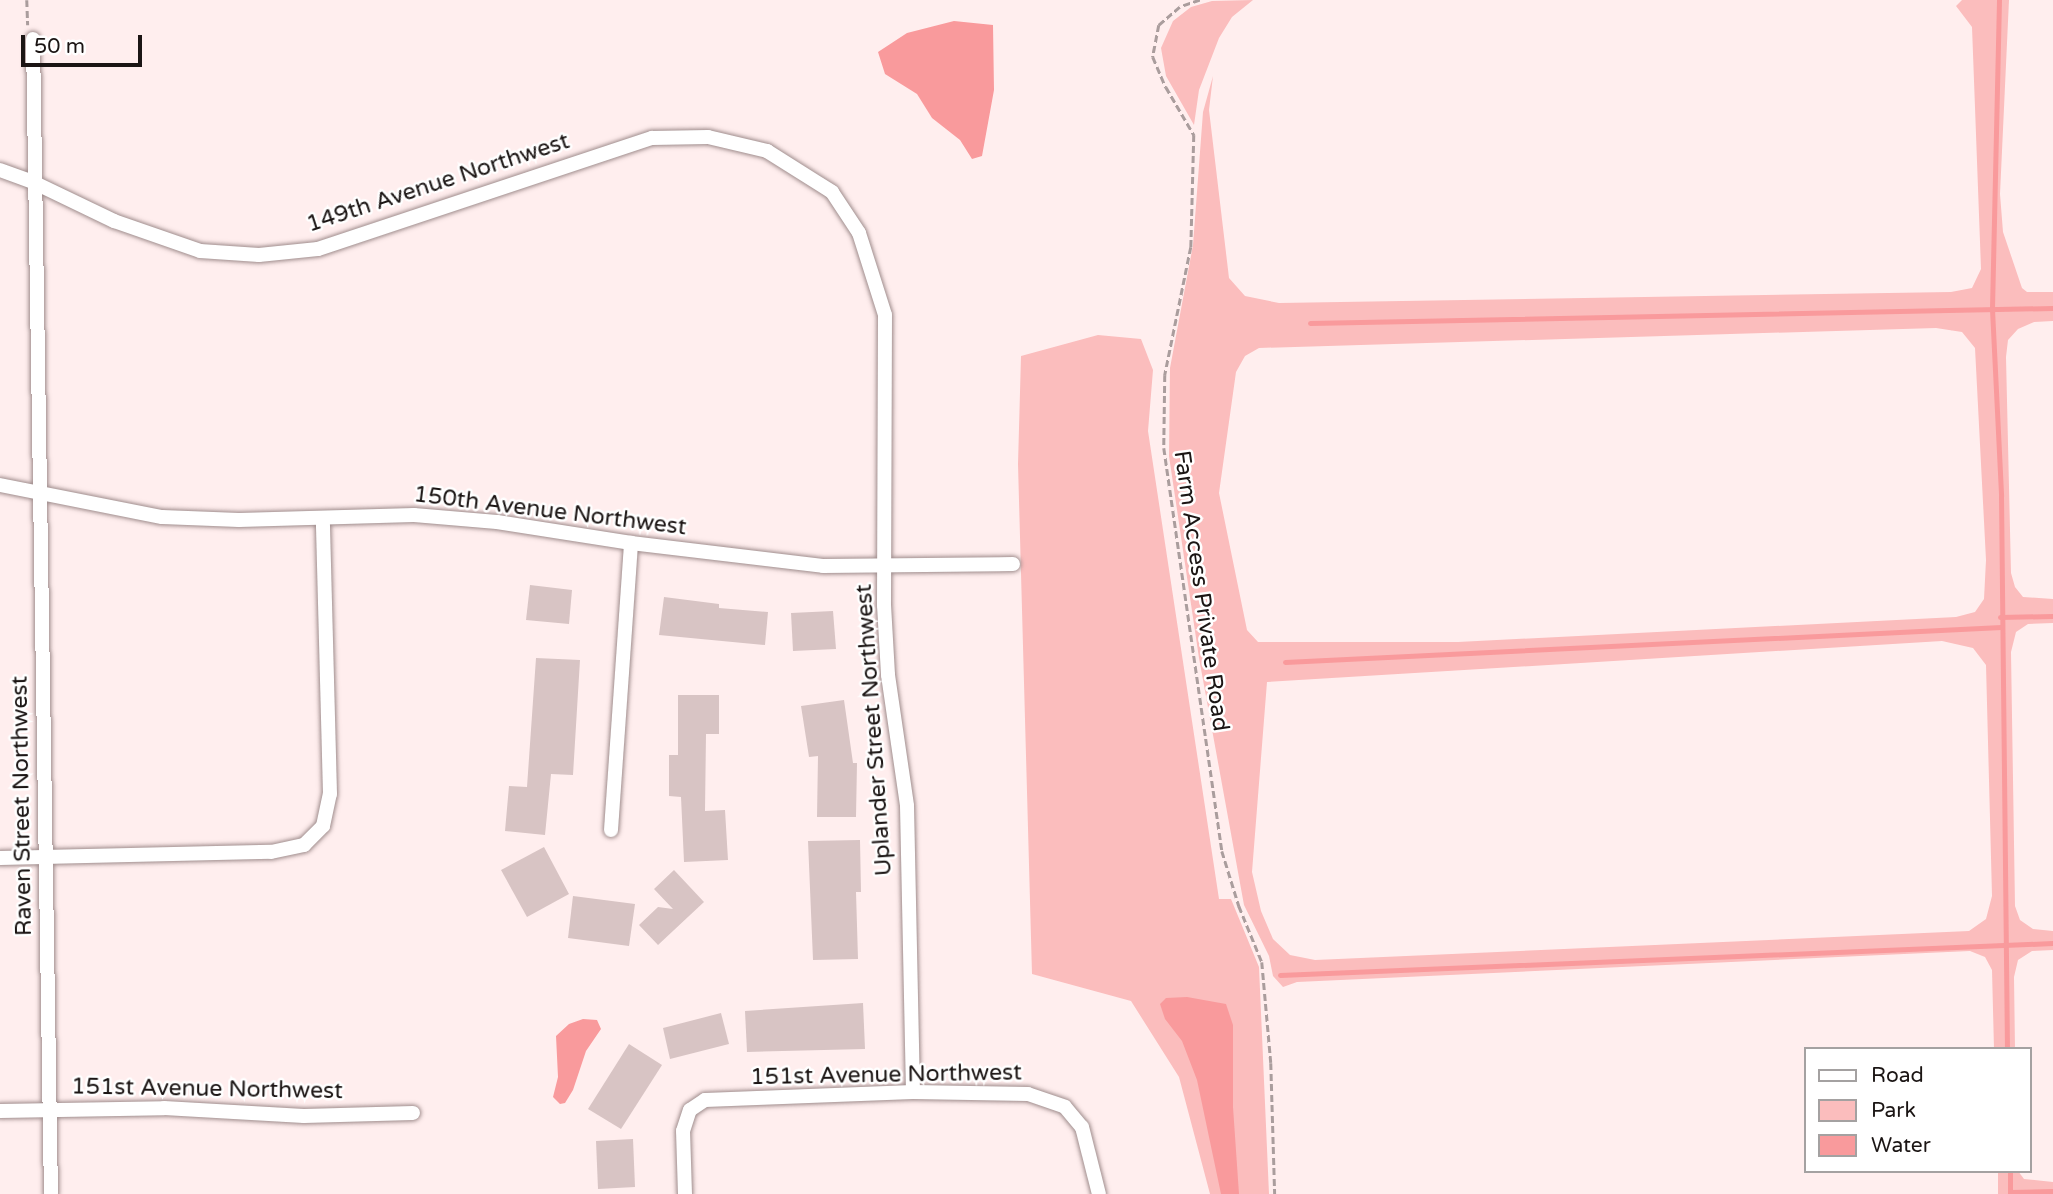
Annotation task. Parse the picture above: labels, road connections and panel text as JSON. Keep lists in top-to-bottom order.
{
  "streets": {
    "street": [
      "149th Avenue Northwest",
      "150th Avenue Northwest",
      "Uplander Street Northwest",
      "Raven Street Northwest",
      "151st Avenue Northwest"
    ],
    "path": ["Farm Access Private Road"]
  },
  "crossings": [
    ["149th Avenue Northwest", "Uplander Street Northwest"],
    ["149th Avenue Northwest", "Raven Street Northwest"],
    ["150th Avenue Northwest", "Uplander Street Northwest"],
    ["150th Avenue Northwest", "Raven Street Northwest"],
    ["Uplander Street Northwest", "151st Avenue Northwest"],
    ["Raven Street Northwest", "151st Avenue Northwest"]
  ],
  "legend": ["Road", "Park", "Water"],
  "scale_bar": "50 m"
}
